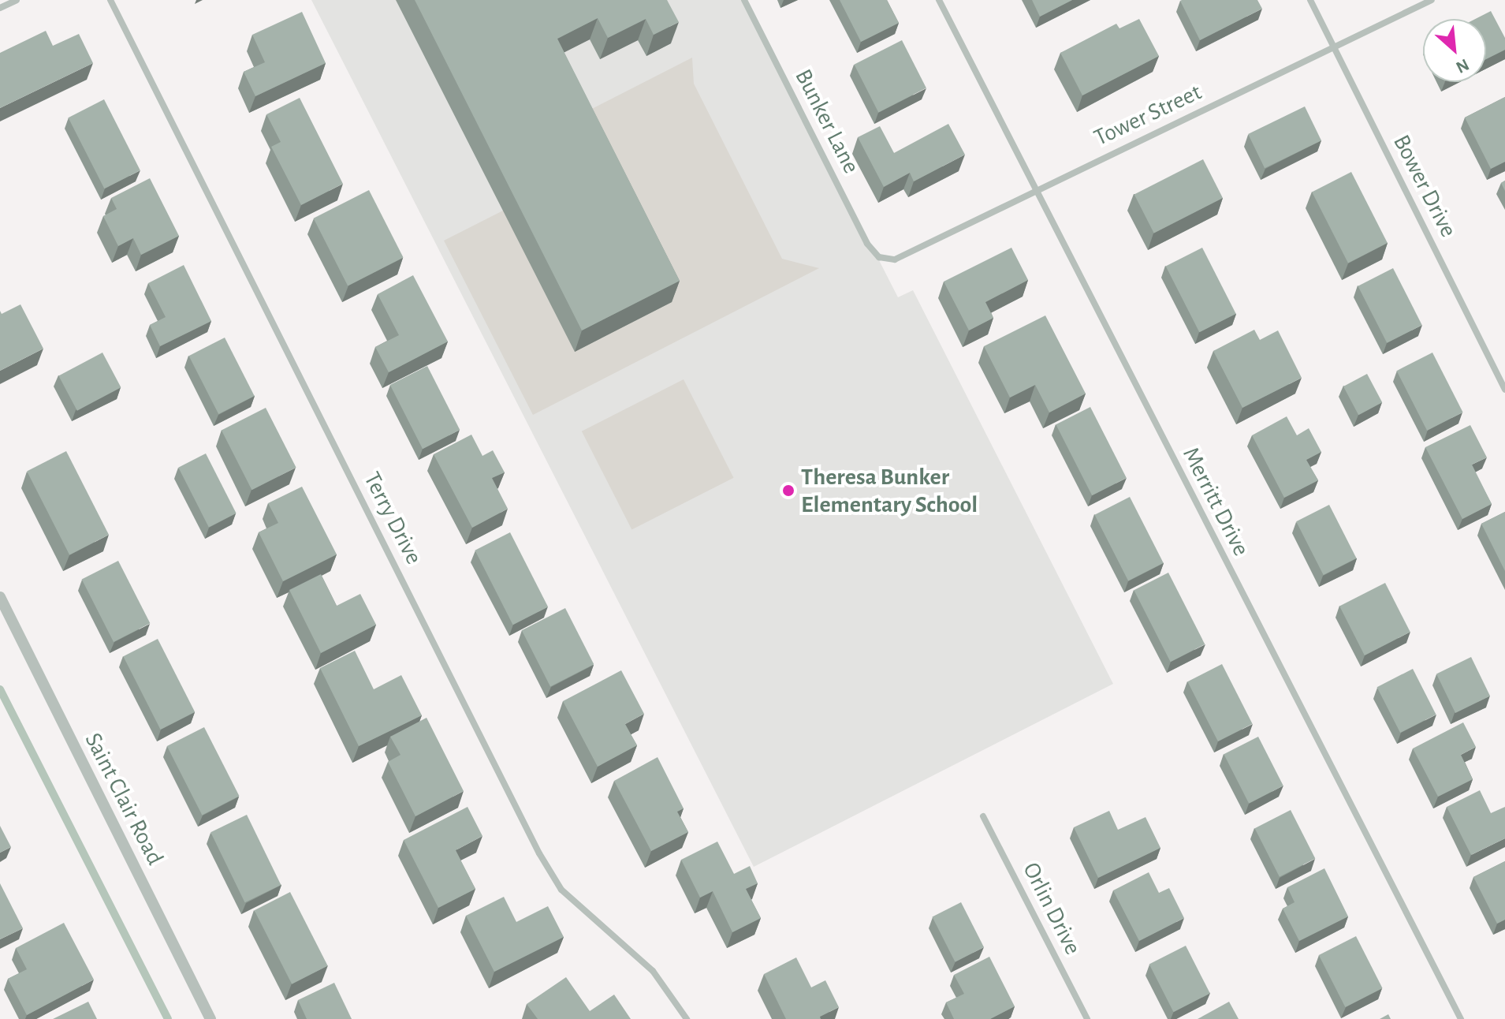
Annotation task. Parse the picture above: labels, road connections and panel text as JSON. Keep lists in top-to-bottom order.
{
  "streets": {
    "street": [
      "Tower Street",
      "Bunker Lane",
      "Bower Drive",
      "Merritt Drive",
      "Terry Drive",
      "Saint Clair Road",
      "Orlin Drive"
    ]
  },
  "crossings": [
    ["Tower Street", "Bunker Lane"],
    ["Tower Street", "Bower Drive"],
    ["Tower Street", "Merritt Drive"]
  ],
  "places": ["Theresa Bunker Elementary School"],
  "north": "bottom right"
}
